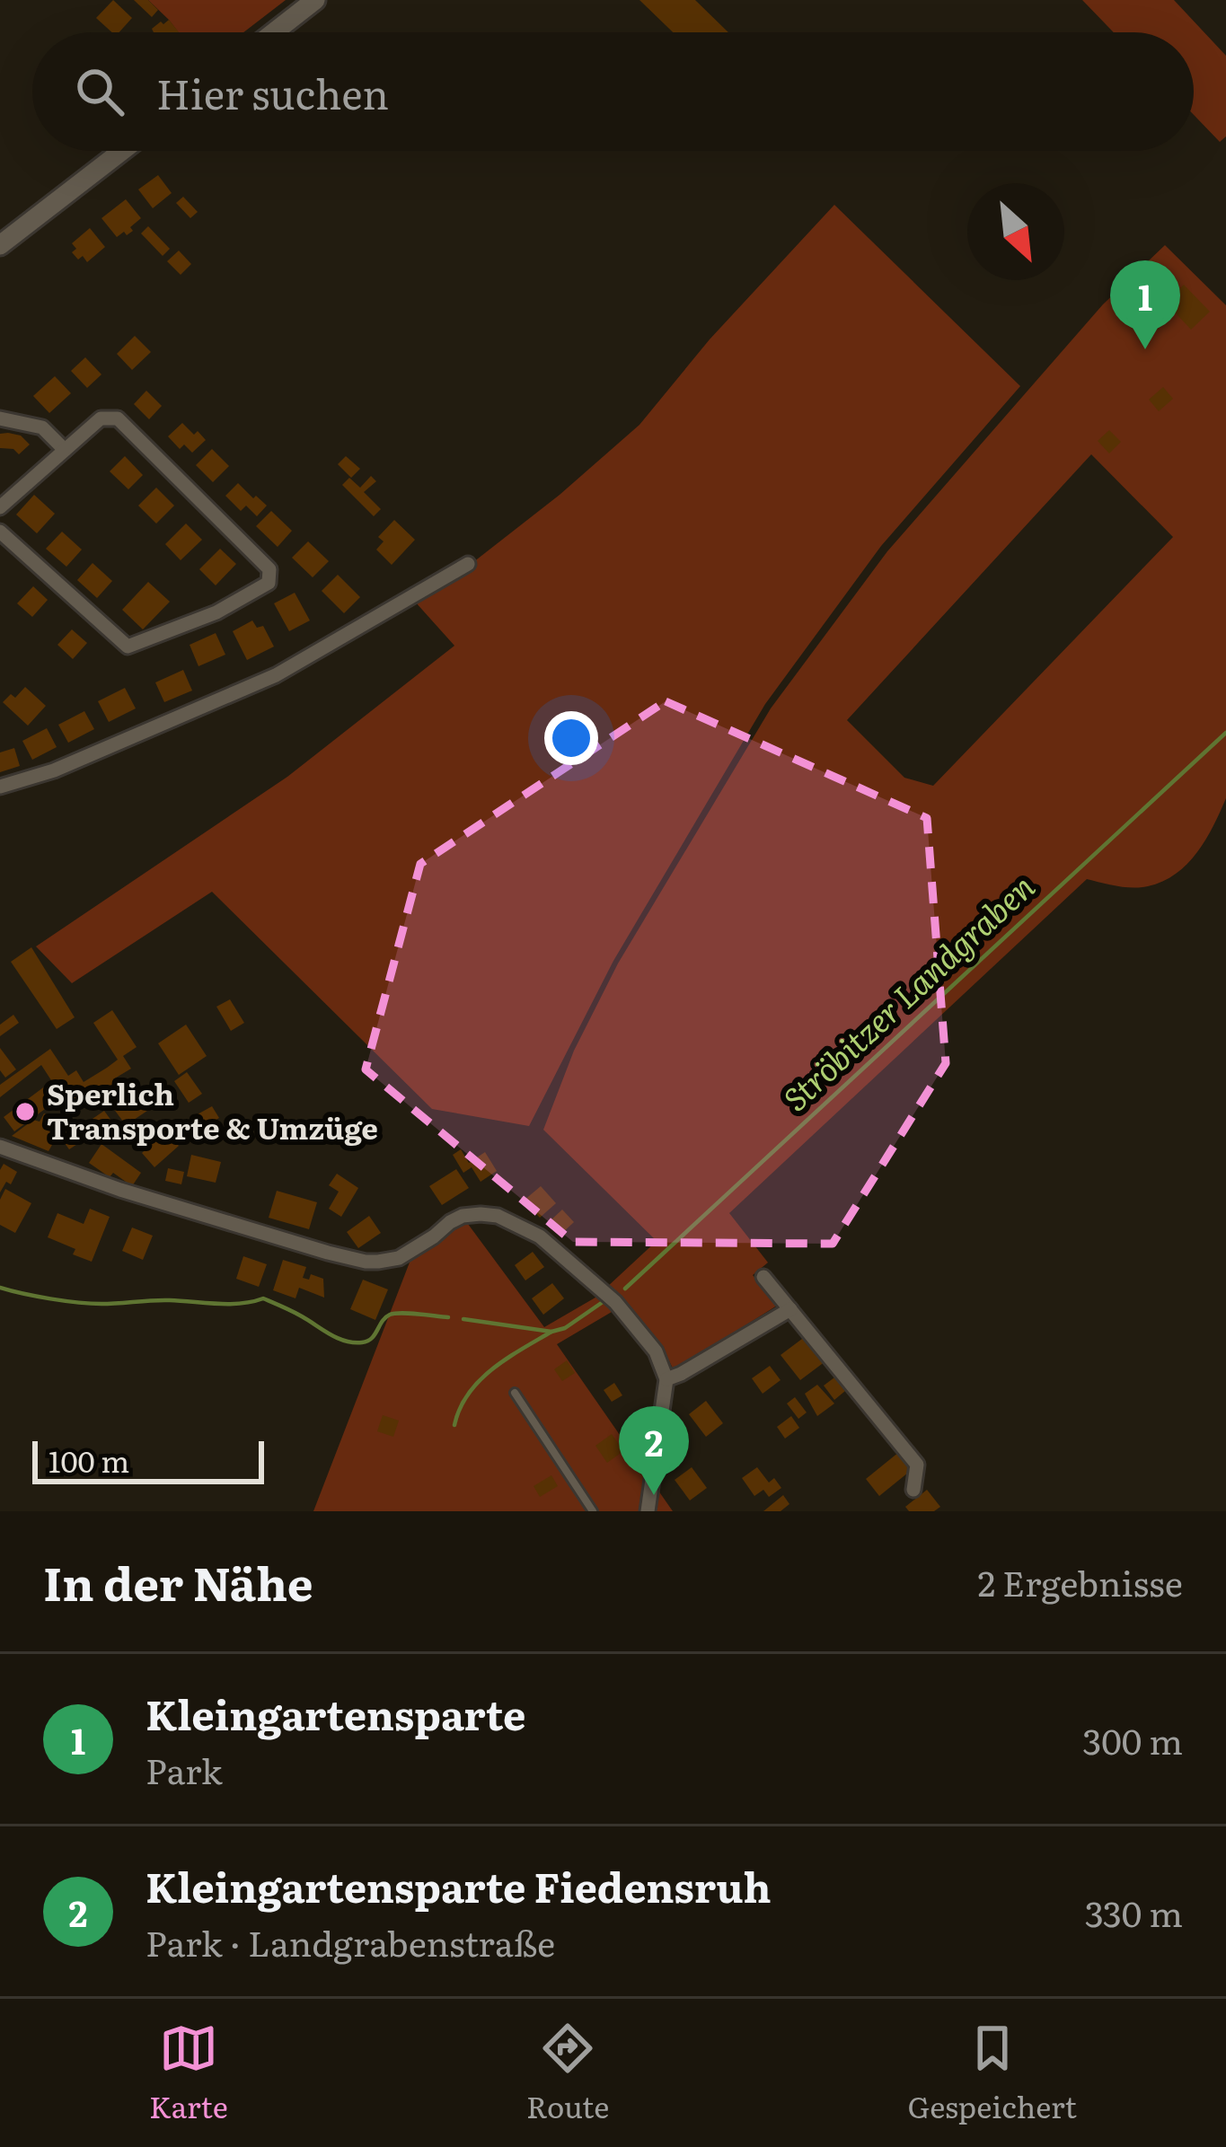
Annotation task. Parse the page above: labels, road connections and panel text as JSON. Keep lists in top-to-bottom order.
{
  "water": ["Ströbitzer Landgraben"],
  "places": ["Sperlich Transporte & Umzüge"],
  "scale_bar": "100 m",
  "north": "bottom right",
  "page": {
    "search": "Hier suchen",
    "pins": ["1", "2"],
    "scale": "100 m",
    "heading": ["In der Nähe", "2 Ergebnisse"],
    "list": [
      {
        "mark": "1",
        "name": "Kleingartensparte",
        "note": "Park",
        "value": "300 m"
      },
      {
        "mark": "2",
        "name": "Kleingartensparte Fiedensruh",
        "note": "Park · Landgrabenstraße",
        "value": "330 m"
      }
    ],
    "nav": ["Karte", "Route", "Gespeichert"]
  }
}
